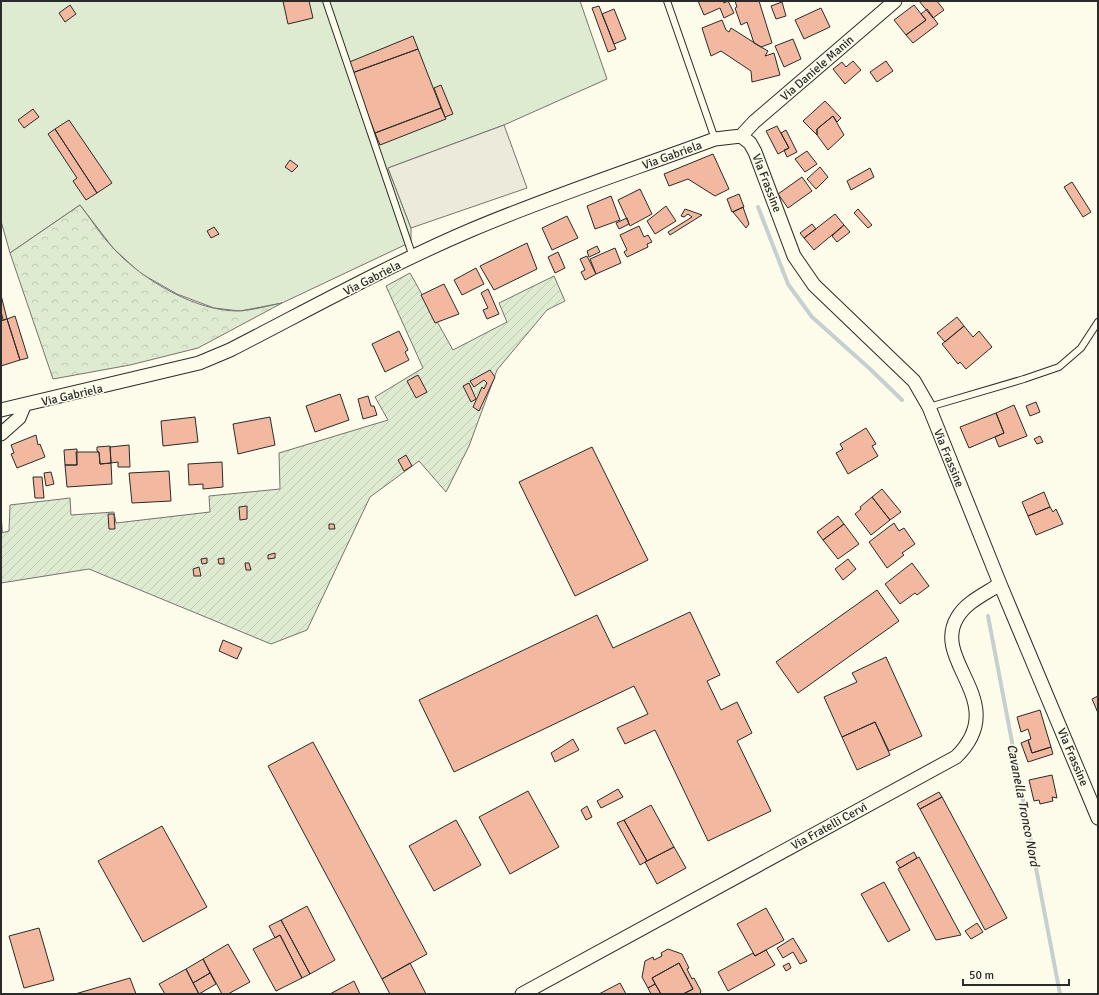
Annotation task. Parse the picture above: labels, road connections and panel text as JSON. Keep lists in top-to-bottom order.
{
  "streets": {
    "street": [
      "Via Daniele Manin",
      "Via Gabriela",
      "Via Frassine",
      "Via Fratelli Cervi"
    ]
  },
  "crossings": [
    ["Via Daniele Manin", "Via Gabriela"],
    ["Via Daniele Manin", "Via Frassine"],
    ["Via Gabriela", "Via Frassine"],
    ["Via Frassine", "Via Fratelli Cervi"]
  ],
  "water": ["Cavanella Tronco Nord"],
  "scale_bar": "50 m"
}
